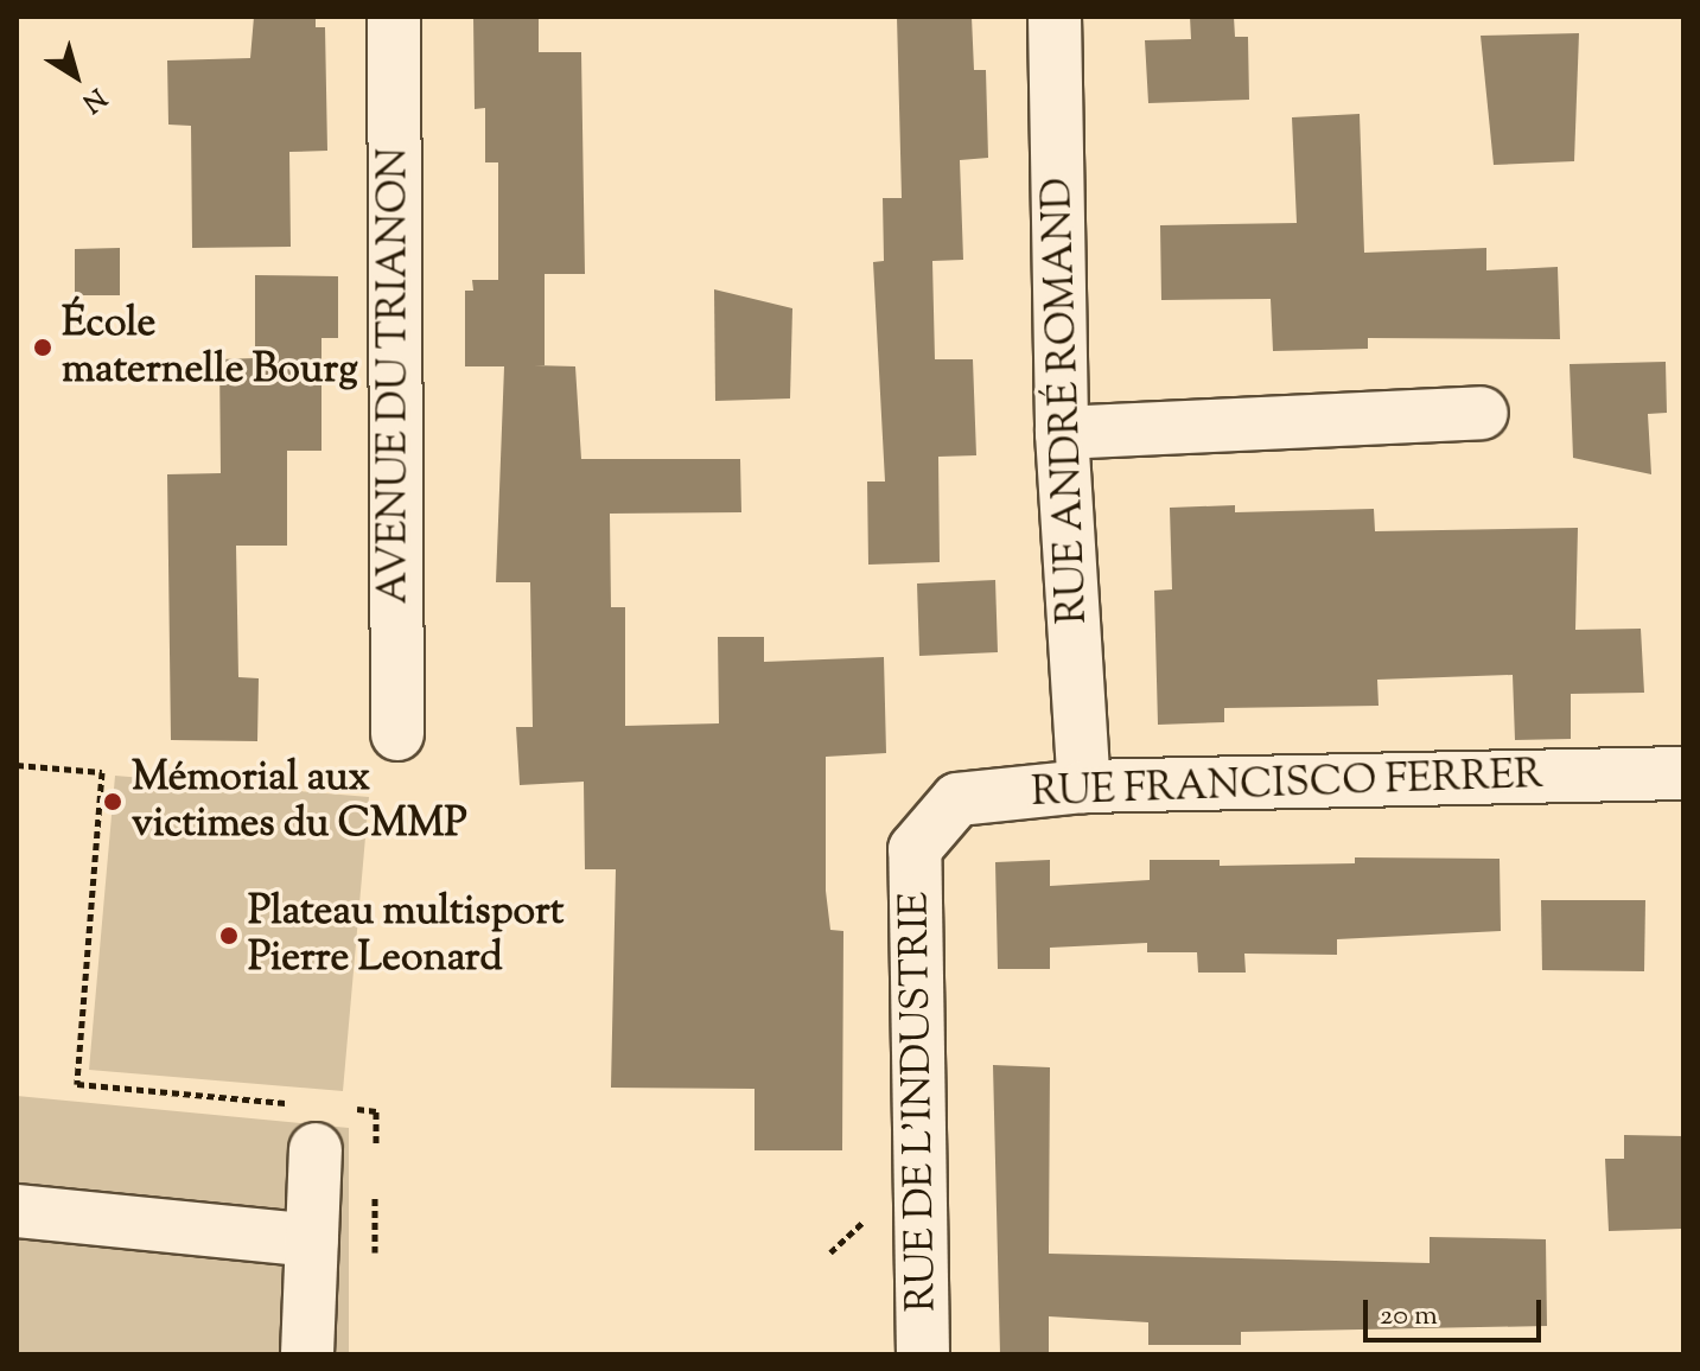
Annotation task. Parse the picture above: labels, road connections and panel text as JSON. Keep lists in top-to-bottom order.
{
  "streets": {
    "street": [
      "AVENUE DU TRIANON",
      "RUE ANDRÉ ROMAND",
      "RUE FRANCISCO FERRER",
      "RUE DE L'INDUSTRIE"
    ]
  },
  "crossings": [
    ["RUE ANDRÉ ROMAND", "RUE FRANCISCO FERRER"],
    ["RUE FRANCISCO FERRER", "RUE DE L'INDUSTRIE"]
  ],
  "places": ["École maternelle Bourg", "Mémorial aux victimes du CMMP", "Plateau multisport Pierre Leonard"],
  "scale_bar": "20 m",
  "north": "bottom right"
}
